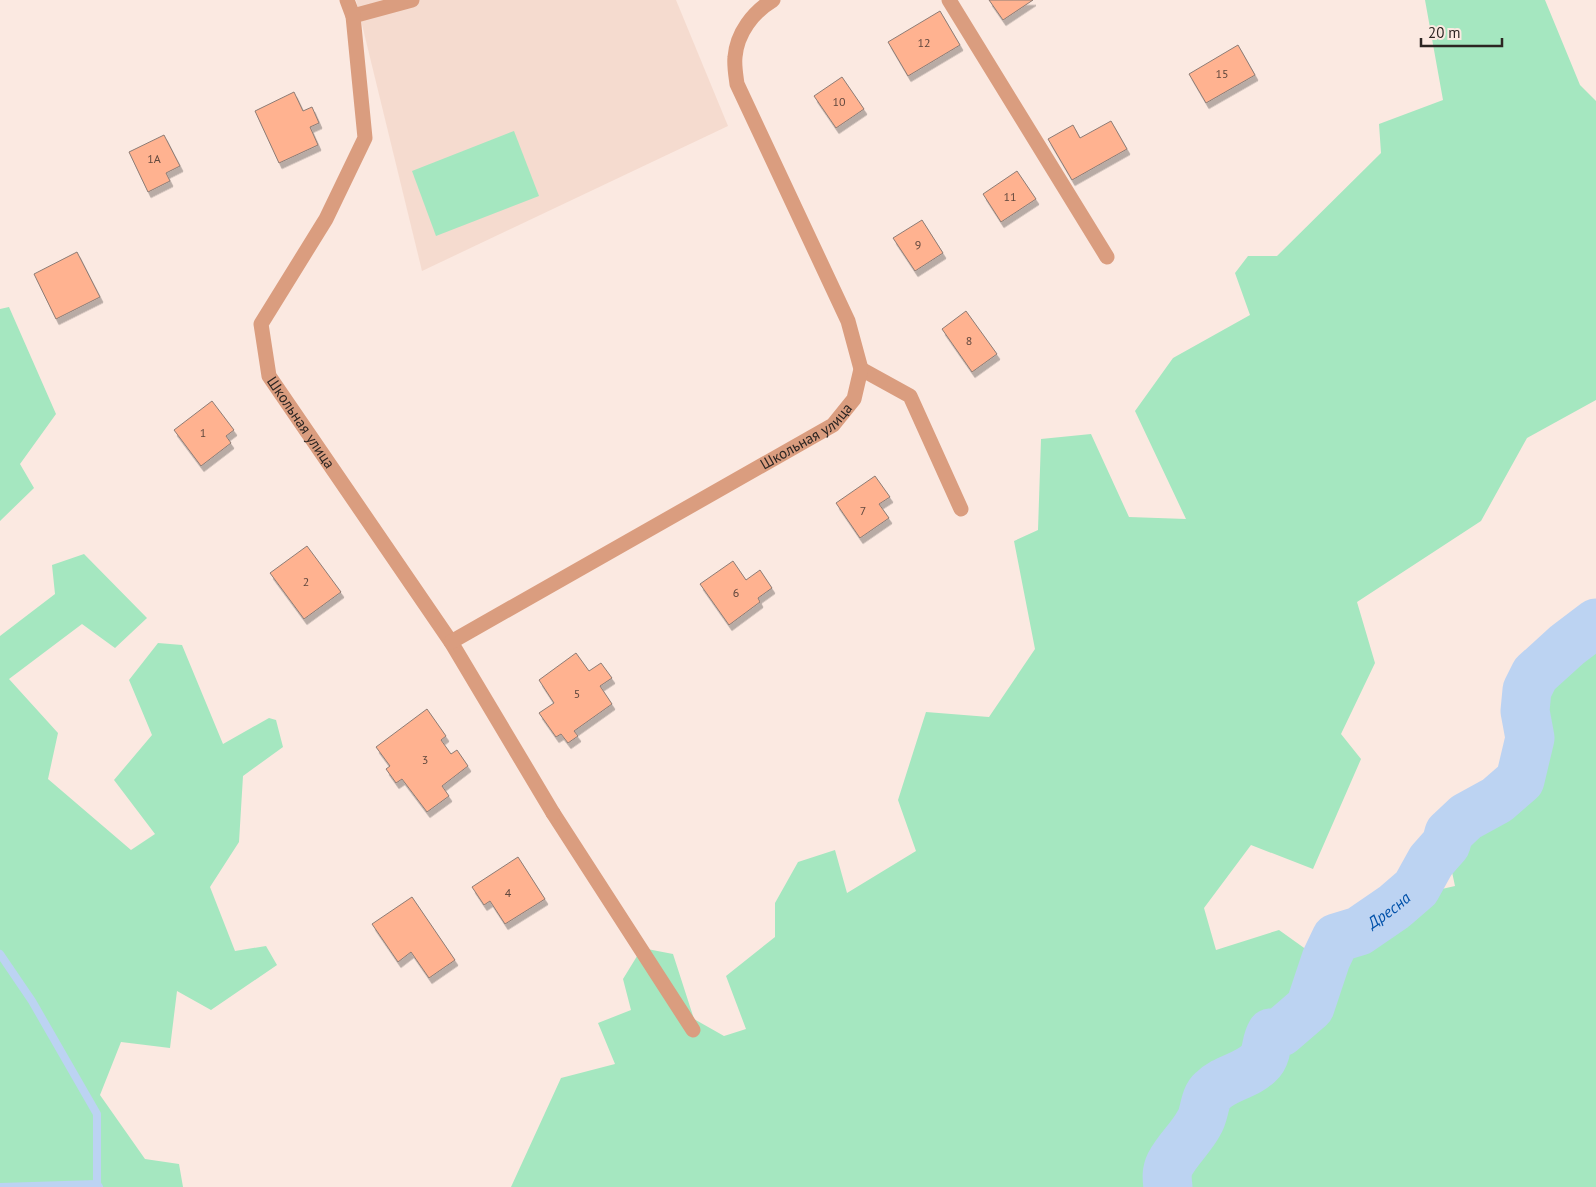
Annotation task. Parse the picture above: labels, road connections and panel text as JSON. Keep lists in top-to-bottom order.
{
  "streets": {
    "street": ["Школьная улица"]
  },
  "water": ["Дресна"],
  "house_numbers": [
    "12",
    "15",
    "10",
    "1А",
    "11",
    "9",
    "8",
    "1",
    "7",
    "2",
    "6",
    "5",
    "3",
    "4"
  ],
  "scale_bar": "20 m"
}
